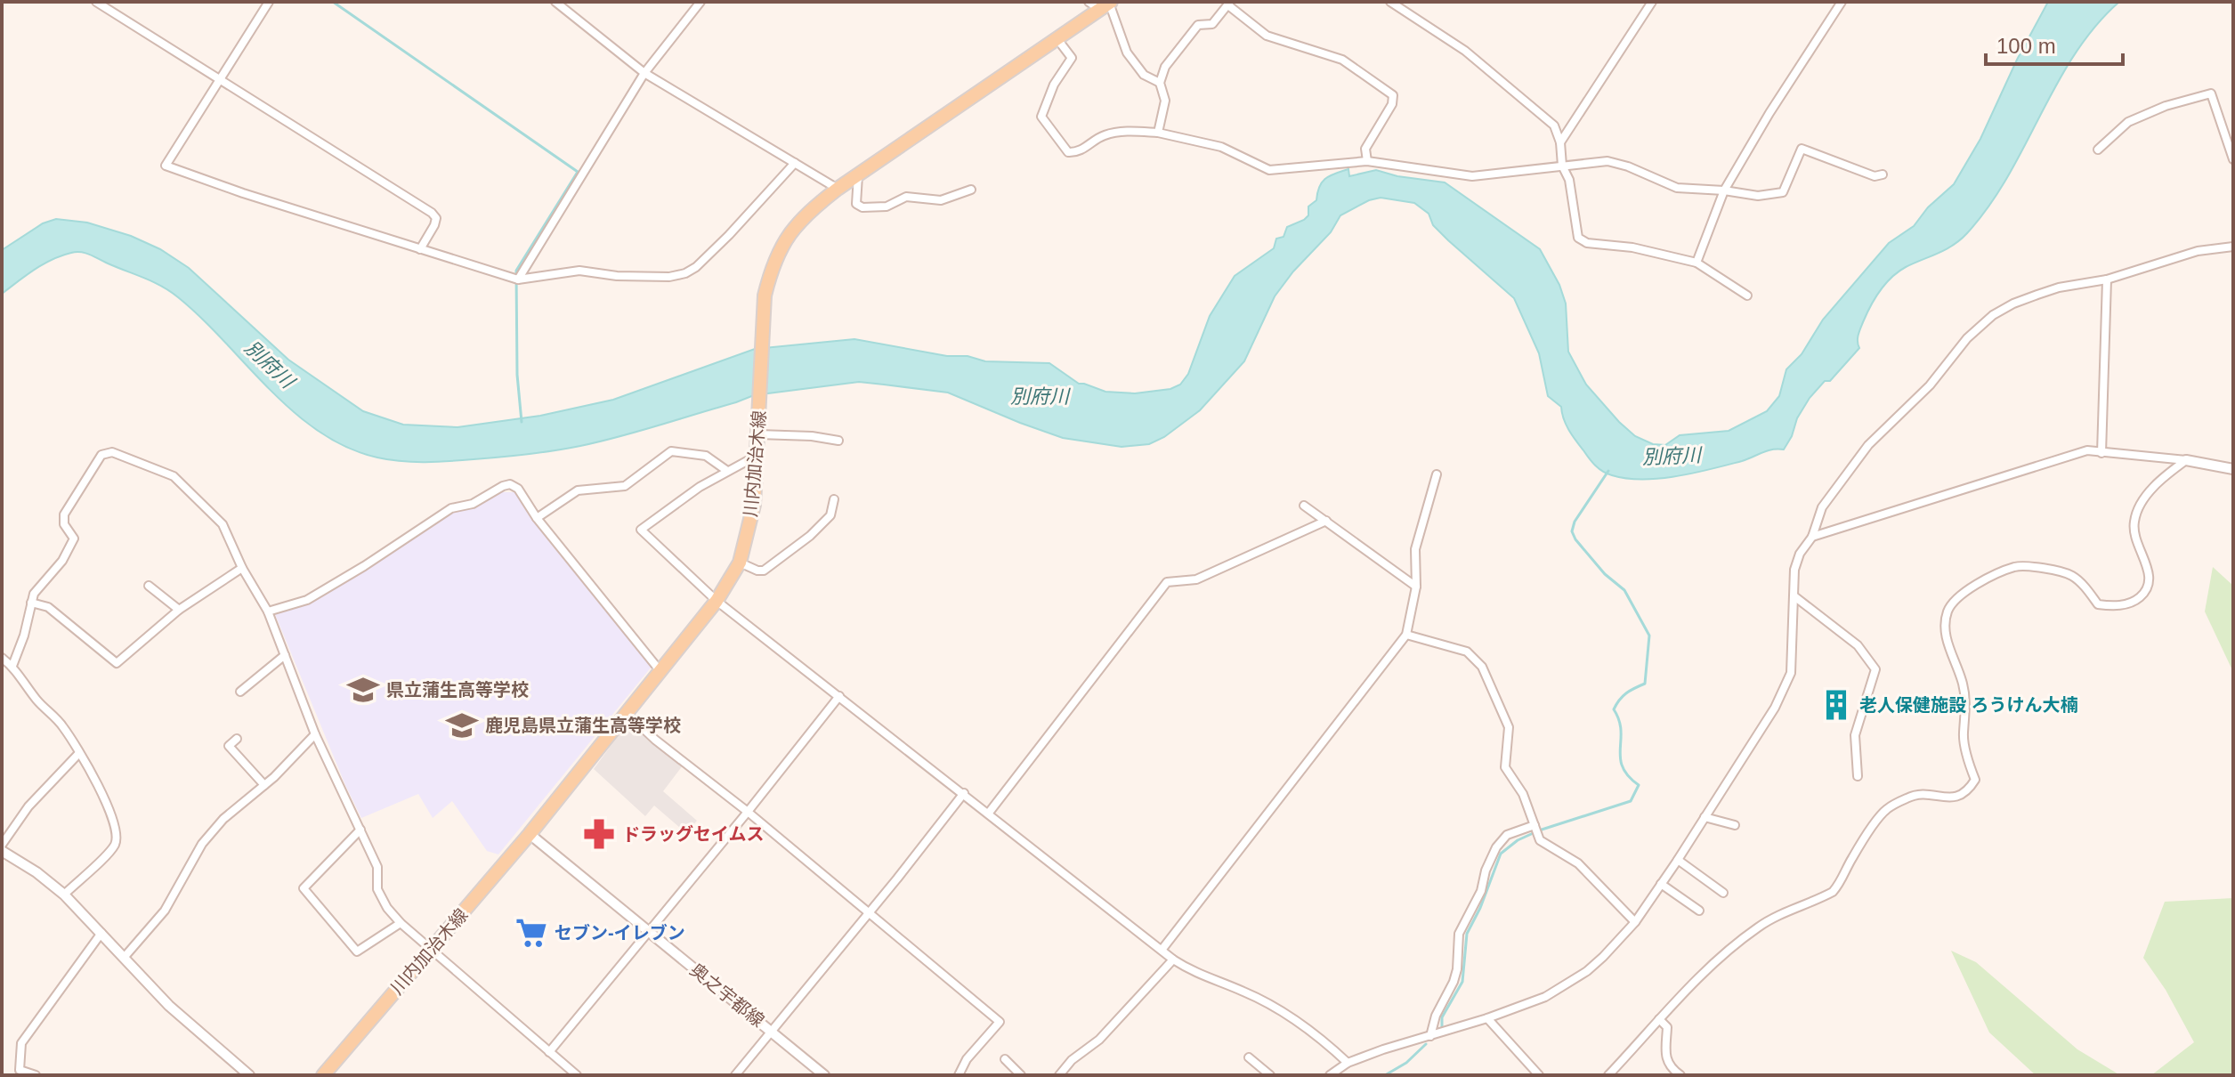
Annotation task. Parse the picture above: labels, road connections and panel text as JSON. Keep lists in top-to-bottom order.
{
  "streets": {
    "main road": ["川内加治木線"],
    "street": ["奥之宇都線"]
  },
  "crossings": [
    ["川内加治木線", "奥之宇都線"]
  ],
  "water": ["別府川"],
  "places": {
    "school or university": ["県立蒲生高等学校", "鹿児島県立蒲生高等学校"],
    "building": ["老人保健施設 ろうけん大楠"],
    "pharmacy": ["ドラッグセイムス"],
    "supermarket": ["セブン-イレブン"]
  },
  "scale_bar": "100 m"
}
